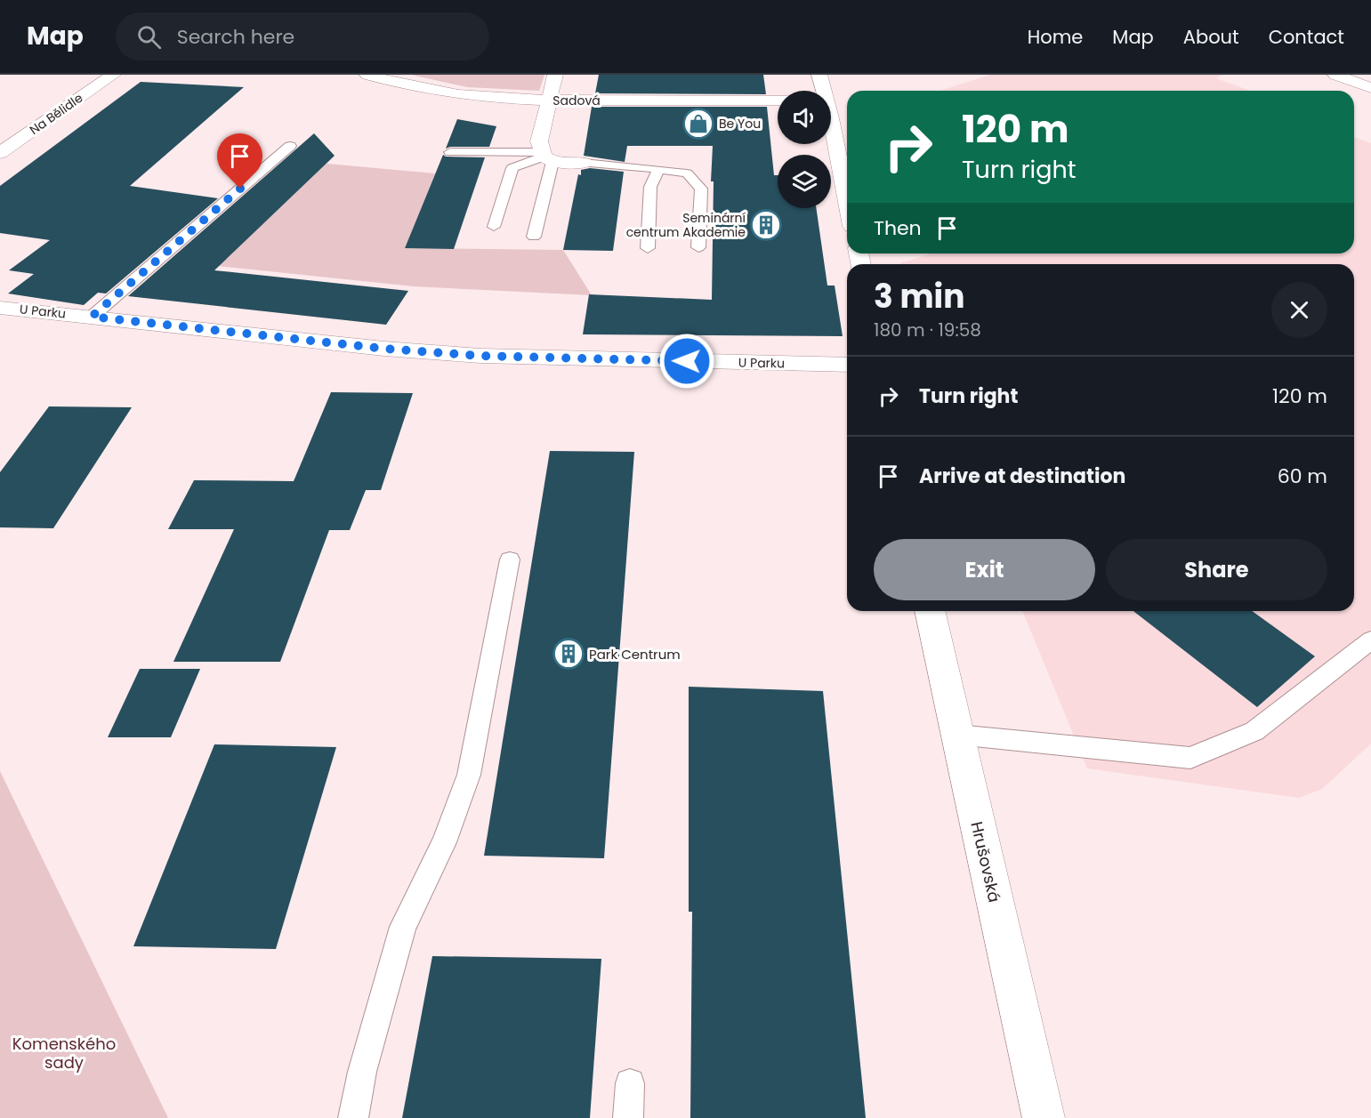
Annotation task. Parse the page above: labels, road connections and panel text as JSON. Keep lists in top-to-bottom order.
{
  "streets": {
    "street": [
      "Sadová",
      "Na Bělidle",
      "U Parku",
      "Hrušovská"
    ]
  },
  "parks": ["Komenského sady"],
  "places": {
    "shop": ["Be You"],
    "building": ["Seminární centrum Akademie", "Park Centrum"]
  },
  "page": {
    "header": "Map",
    "search": "Search here",
    "nav": [
      "Home",
      "Map",
      "About",
      "Contact"
    ],
    "turn": ["120 m", "Turn right"],
    "then": "Then",
    "heading": ["3 min", "180 m · 19:58"],
    "list": [
      {
        "name": "Turn right",
        "value": "120 m"
      },
      {
        "name": "Arrive at destination",
        "value": "60 m"
      }
    ],
    "buttons": ["Exit", "Share"]
  }
}
